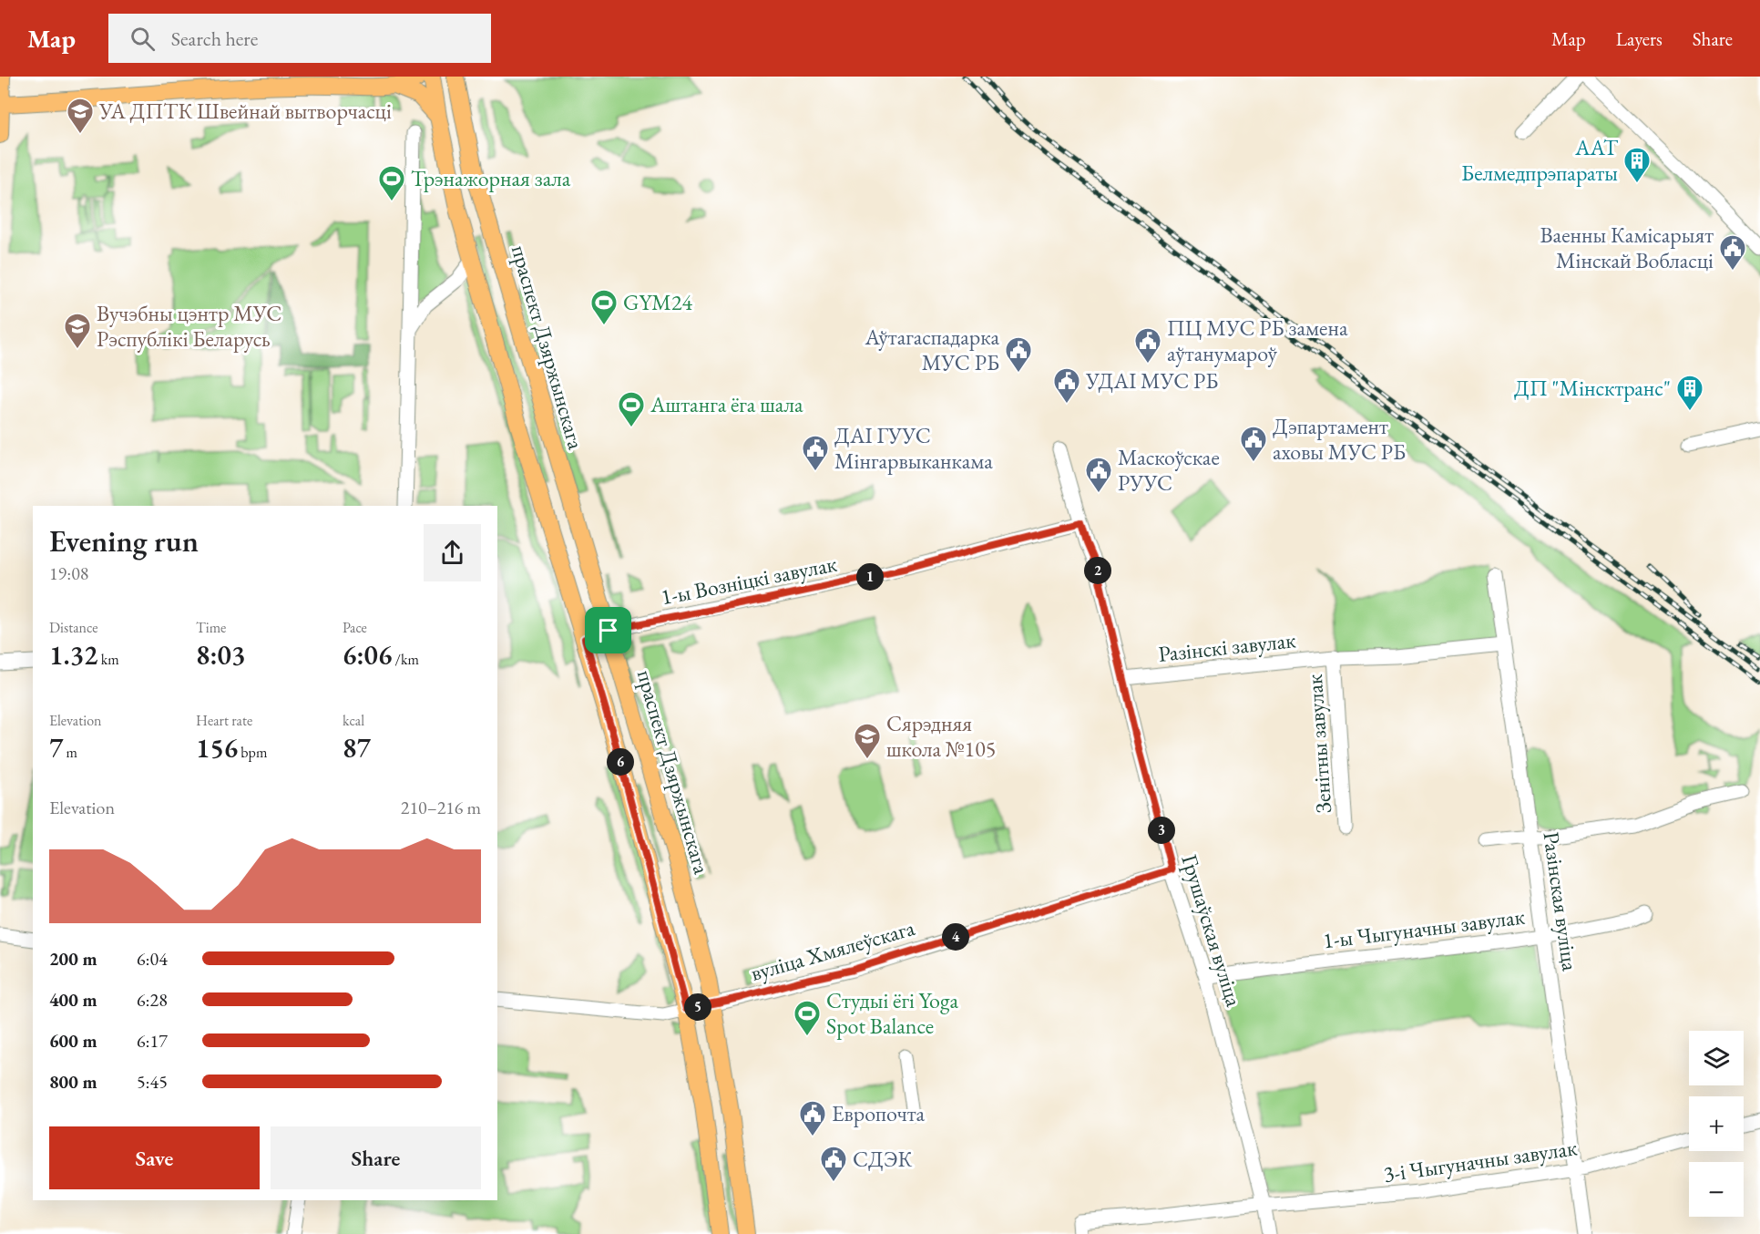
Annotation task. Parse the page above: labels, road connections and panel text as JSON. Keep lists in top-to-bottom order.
{
  "streets": {
    "main road": ["праспект Дзяржынскага"],
    "street": [
      "1-ы Возніцкі завулак",
      "Разінскі завулак",
      "Зенітны завулак",
      "Разінская вуліца",
      "1-ы Чыгуначны завулак",
      "Грушаўская вуліца",
      "вуліца Хмялеўскага",
      "3-і Чыгуначны завулак"
    ]
  },
  "crossings": [
    ["праспект Дзяржынскага", "1-ы Возніцкі завулак"],
    ["праспект Дзяржынскага", "вуліца Хмялеўскага"],
    ["1-ы Возніцкі завулак", "Грушаўская вуліца"],
    ["Разінскі завулак", "Зенітны завулак"],
    ["Разінскі завулак", "Разінская вуліца"],
    ["Разінскі завулак", "Грушаўская вуліца"],
    ["Разінская вуліца", "1-ы Чыгуначны завулак"],
    ["Разінская вуліца", "3-і Чыгуначны завулак"],
    ["1-ы Чыгуначны завулак", "Грушаўская вуліца"],
    ["Грушаўская вуліца", "вуліца Хмялеўскага"],
    ["Грушаўская вуліца", "3-і Чыгуначны завулак"]
  ],
  "places": {
    "school or university": ["УА ДПТК Швейнай вытворчасці", "Вучэбны цэнтр МУС Рэспублікі Беларусь", "Сярэдняя школа №105"],
    "building": ["ААТ Белмедпрэпараты", "ДП \"Мінсктранс\""],
    "sports": [
      "Трэнажорная зала",
      "GYM24",
      "Аштанга ёга шала",
      "Студыі ёгі Yoga Spot Balance"
    ],
    "public building": [
      "Ваенны Камісарыят Мінскай Вобласці",
      "ПЦ МУС РБ замена аўтанумароў",
      "Аўтагаспадарка МУС РБ",
      "УДАІ МУС РБ",
      "Дэпартамент аховы МУС РБ",
      "ДАІ ГУУС Мінгарвыканкама",
      "Маскоўскае РУУС",
      "Европочта",
      "СДЭК"
    ]
  },
  "page": {
    "header": "Map",
    "search": "Search here",
    "nav": ["Map", "Layers", "Share"],
    "heading": ["Evening run", "19:08"],
    "pins": [
      "2",
      "1",
      "6",
      "3",
      "4",
      "5"
    ],
    "stats": [
      ["Distance", "1.32 km"],
      ["Time", "8:03"],
      ["Pace", "6:06 /km"],
      ["Elevation", "7 m"],
      ["Heart rate", "156 bpm"],
      ["kcal", "87"]
    ],
    "chart": ["Elevation", "210–216 m"],
    "list": [
      {
        "name": "200 m",
        "note": "6:04"
      },
      {
        "name": "400 m",
        "note": "6:28"
      },
      {
        "name": "600 m",
        "note": "6:17"
      },
      {
        "name": "800 m",
        "note": "5:45"
      }
    ],
    "map_buttons": ["+", "−"],
    "buttons": ["Save", "Share"]
  }
}
